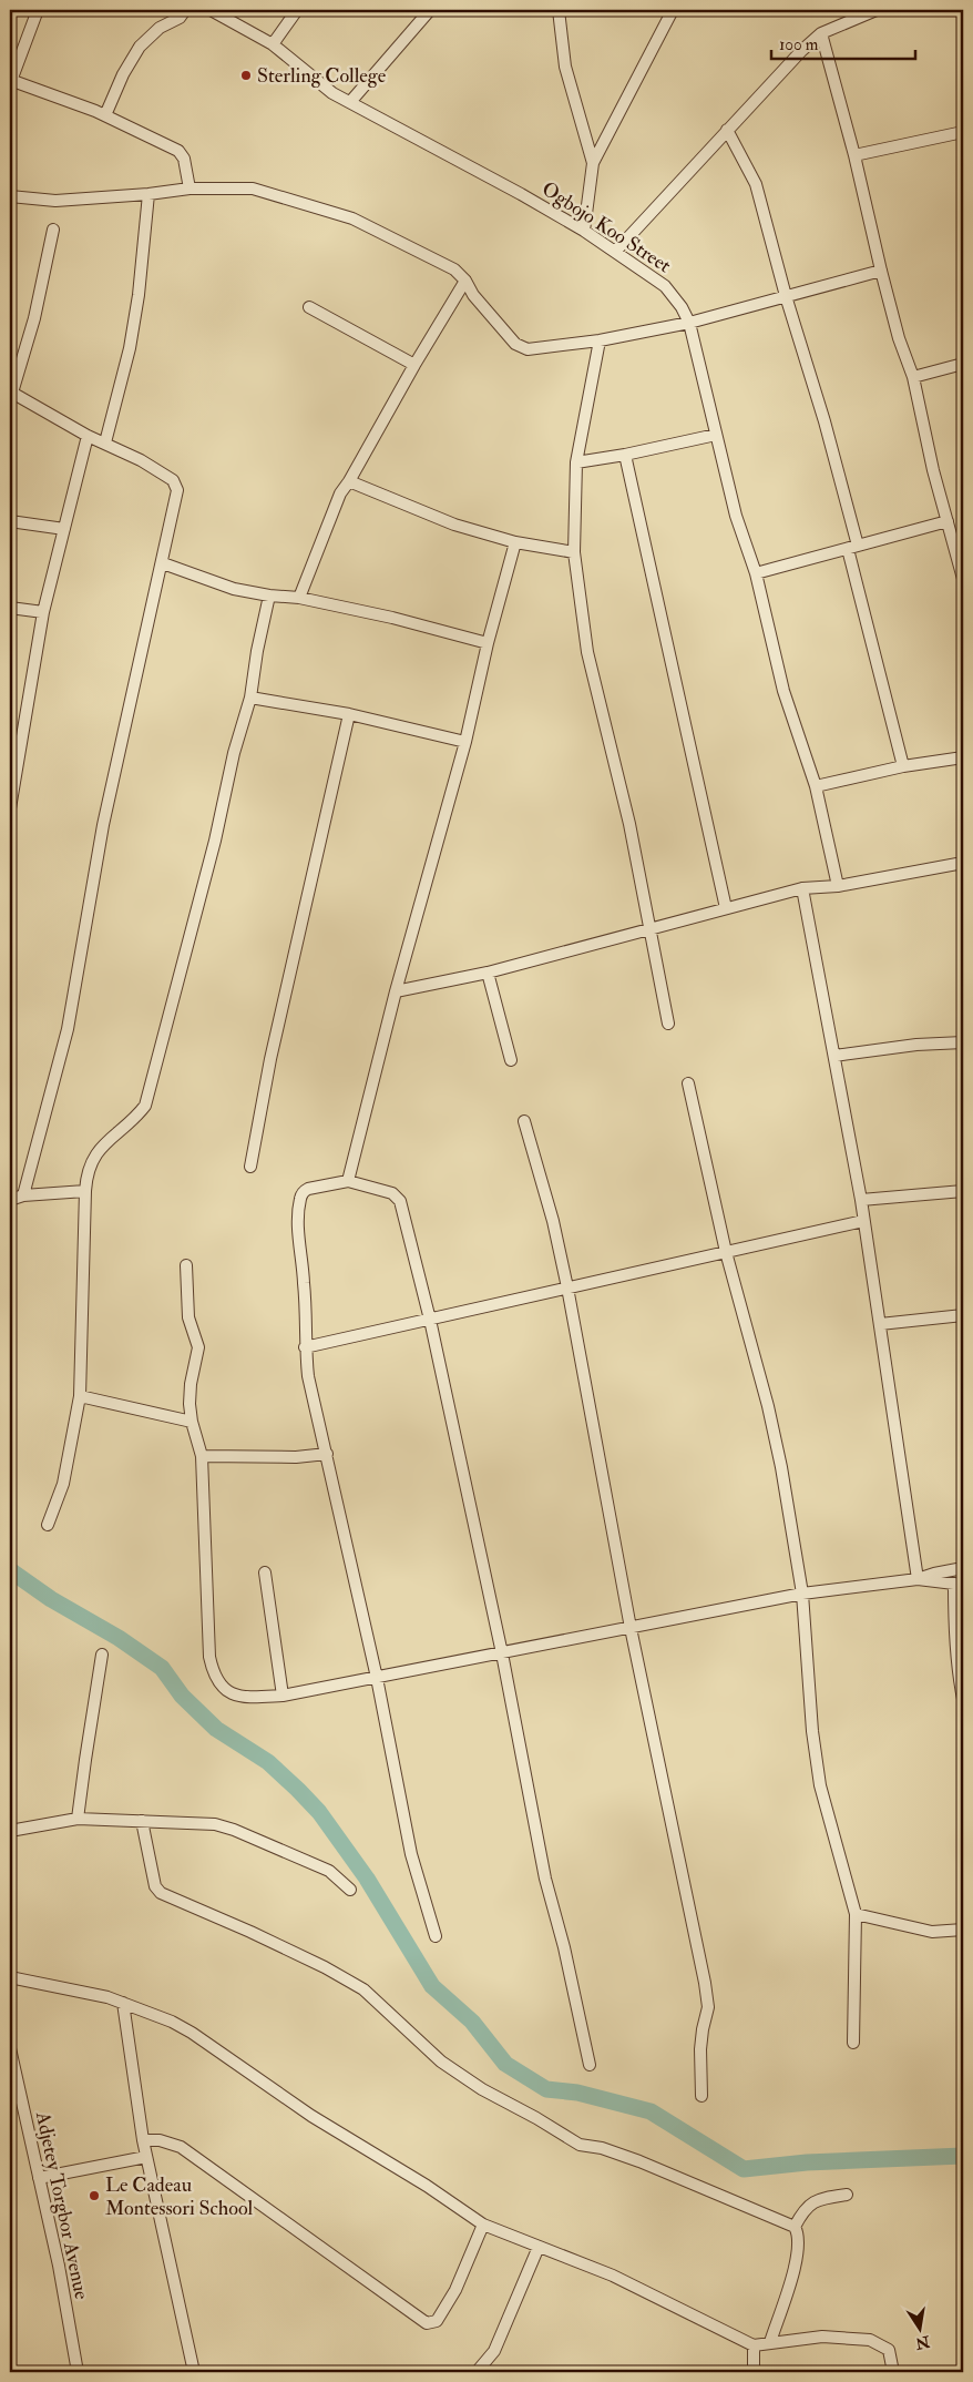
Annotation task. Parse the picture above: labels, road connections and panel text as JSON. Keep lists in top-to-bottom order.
{
  "streets": {
    "street": ["Ogbojo Koo Street", "Adjetey Torgbor Avenue"]
  },
  "places": ["Sterling College", "Le Cadeau Montessori School"],
  "scale_bar": "100 m",
  "north": "bottom"
}
